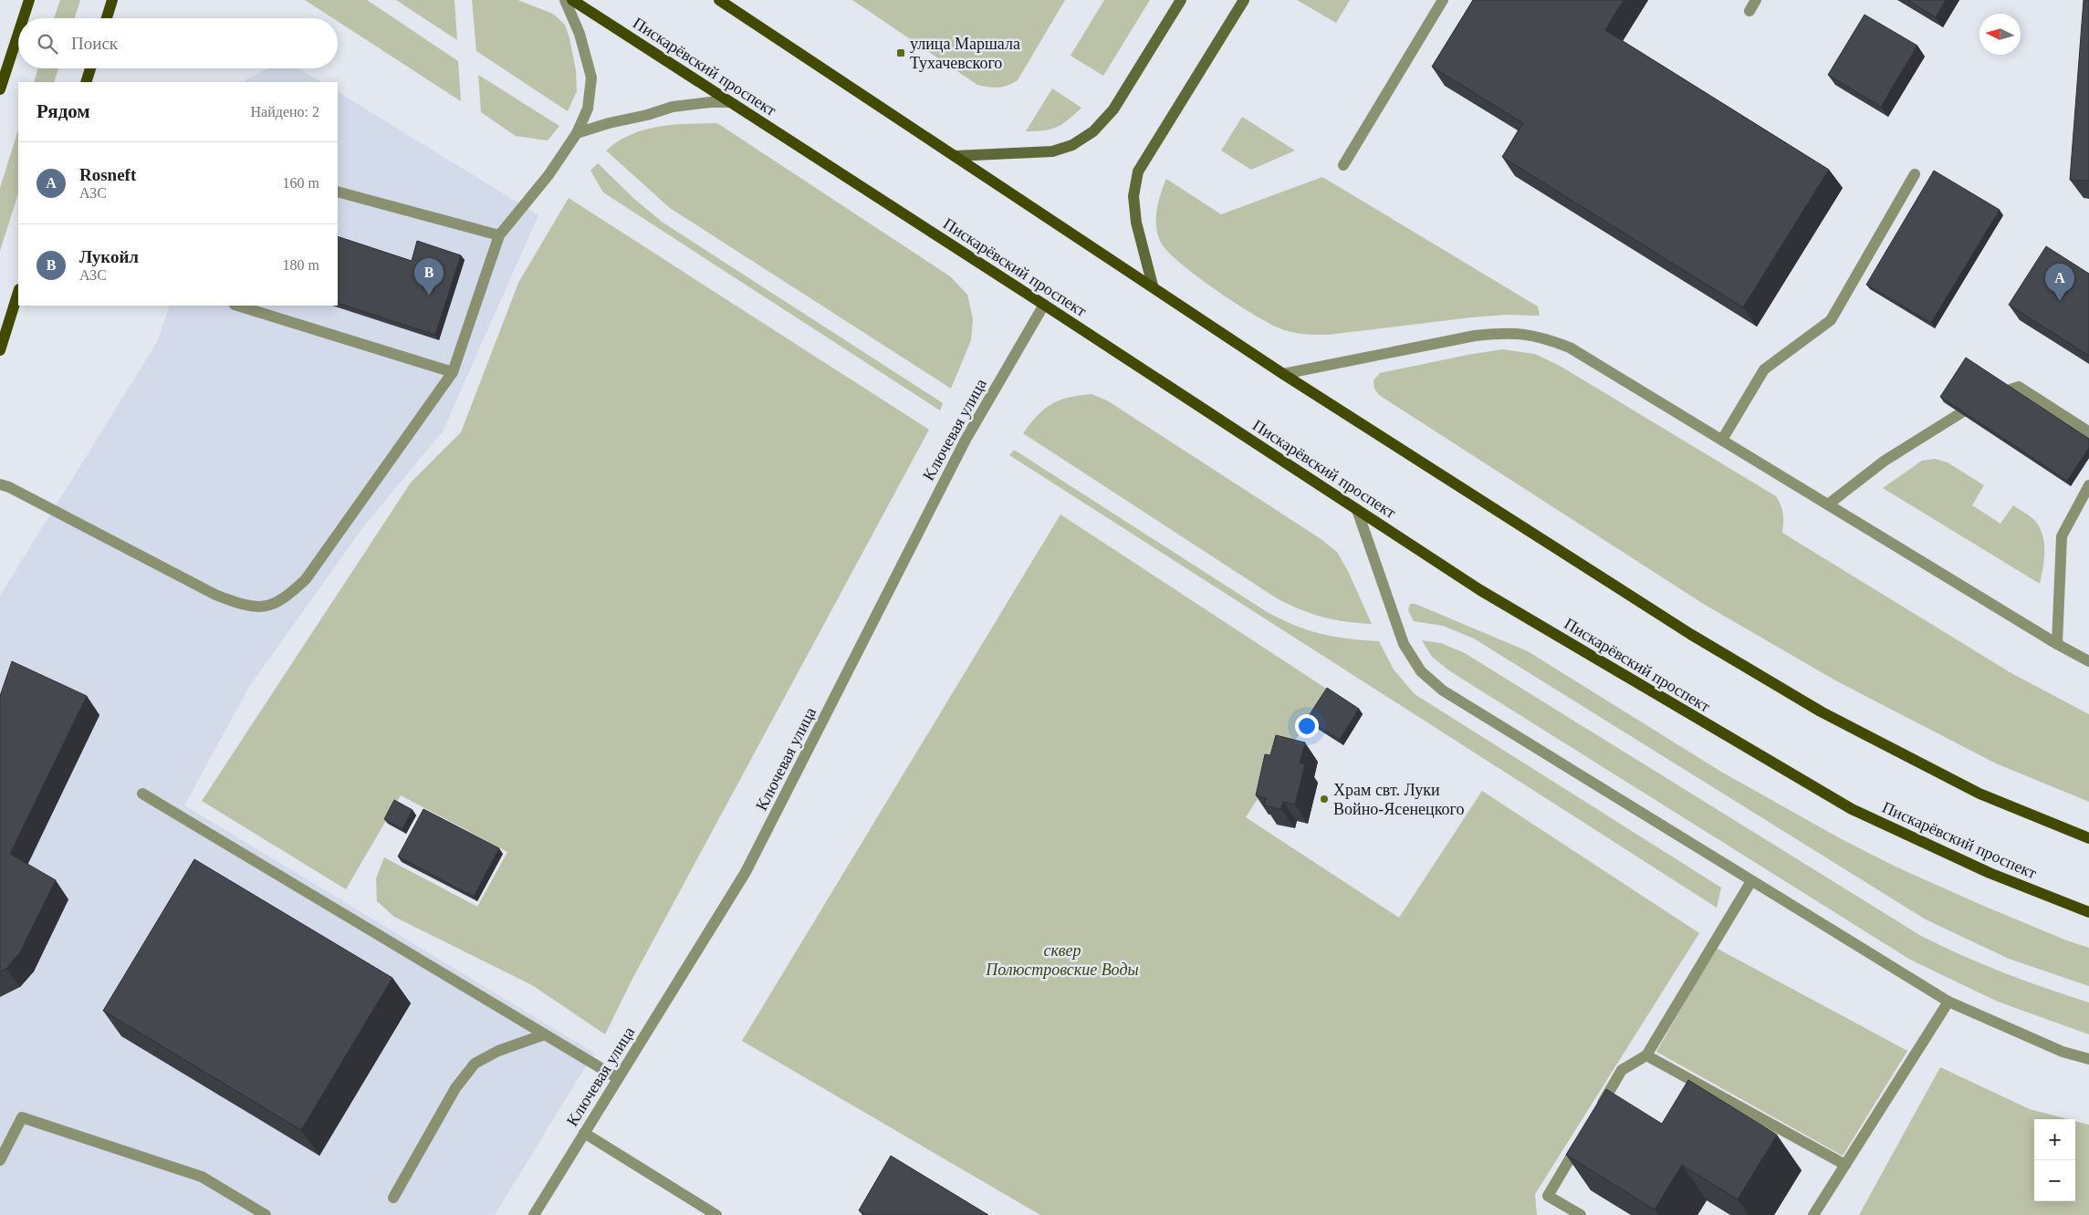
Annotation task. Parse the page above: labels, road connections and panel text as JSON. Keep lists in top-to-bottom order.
{
  "streets": {
    "main road": ["Пискарёвский проспект"],
    "street": ["Ключевая улица"]
  },
  "crossings": [
    ["Пискарёвский проспект", "Ключевая улица"]
  ],
  "parks": ["сквер Полюстровские Воды"],
  "places": {
    "transit": ["улица Маршала Тухачевского"],
    "other": ["Храм свт. Луки Войно-Ясенецкого"]
  },
  "north": "left",
  "page": {
    "search": "Поиск",
    "heading": ["Рядом", "Найдено: 2"],
    "list": [
      {
        "mark": "A",
        "name": "Rosneft",
        "note": "АЗС",
        "value": "160 m"
      },
      {
        "mark": "B",
        "name": "Лукойл",
        "note": "АЗС",
        "value": "180 m"
      }
    ],
    "pins": ["B", "A"],
    "map_buttons": ["+", "−"]
  }
}
